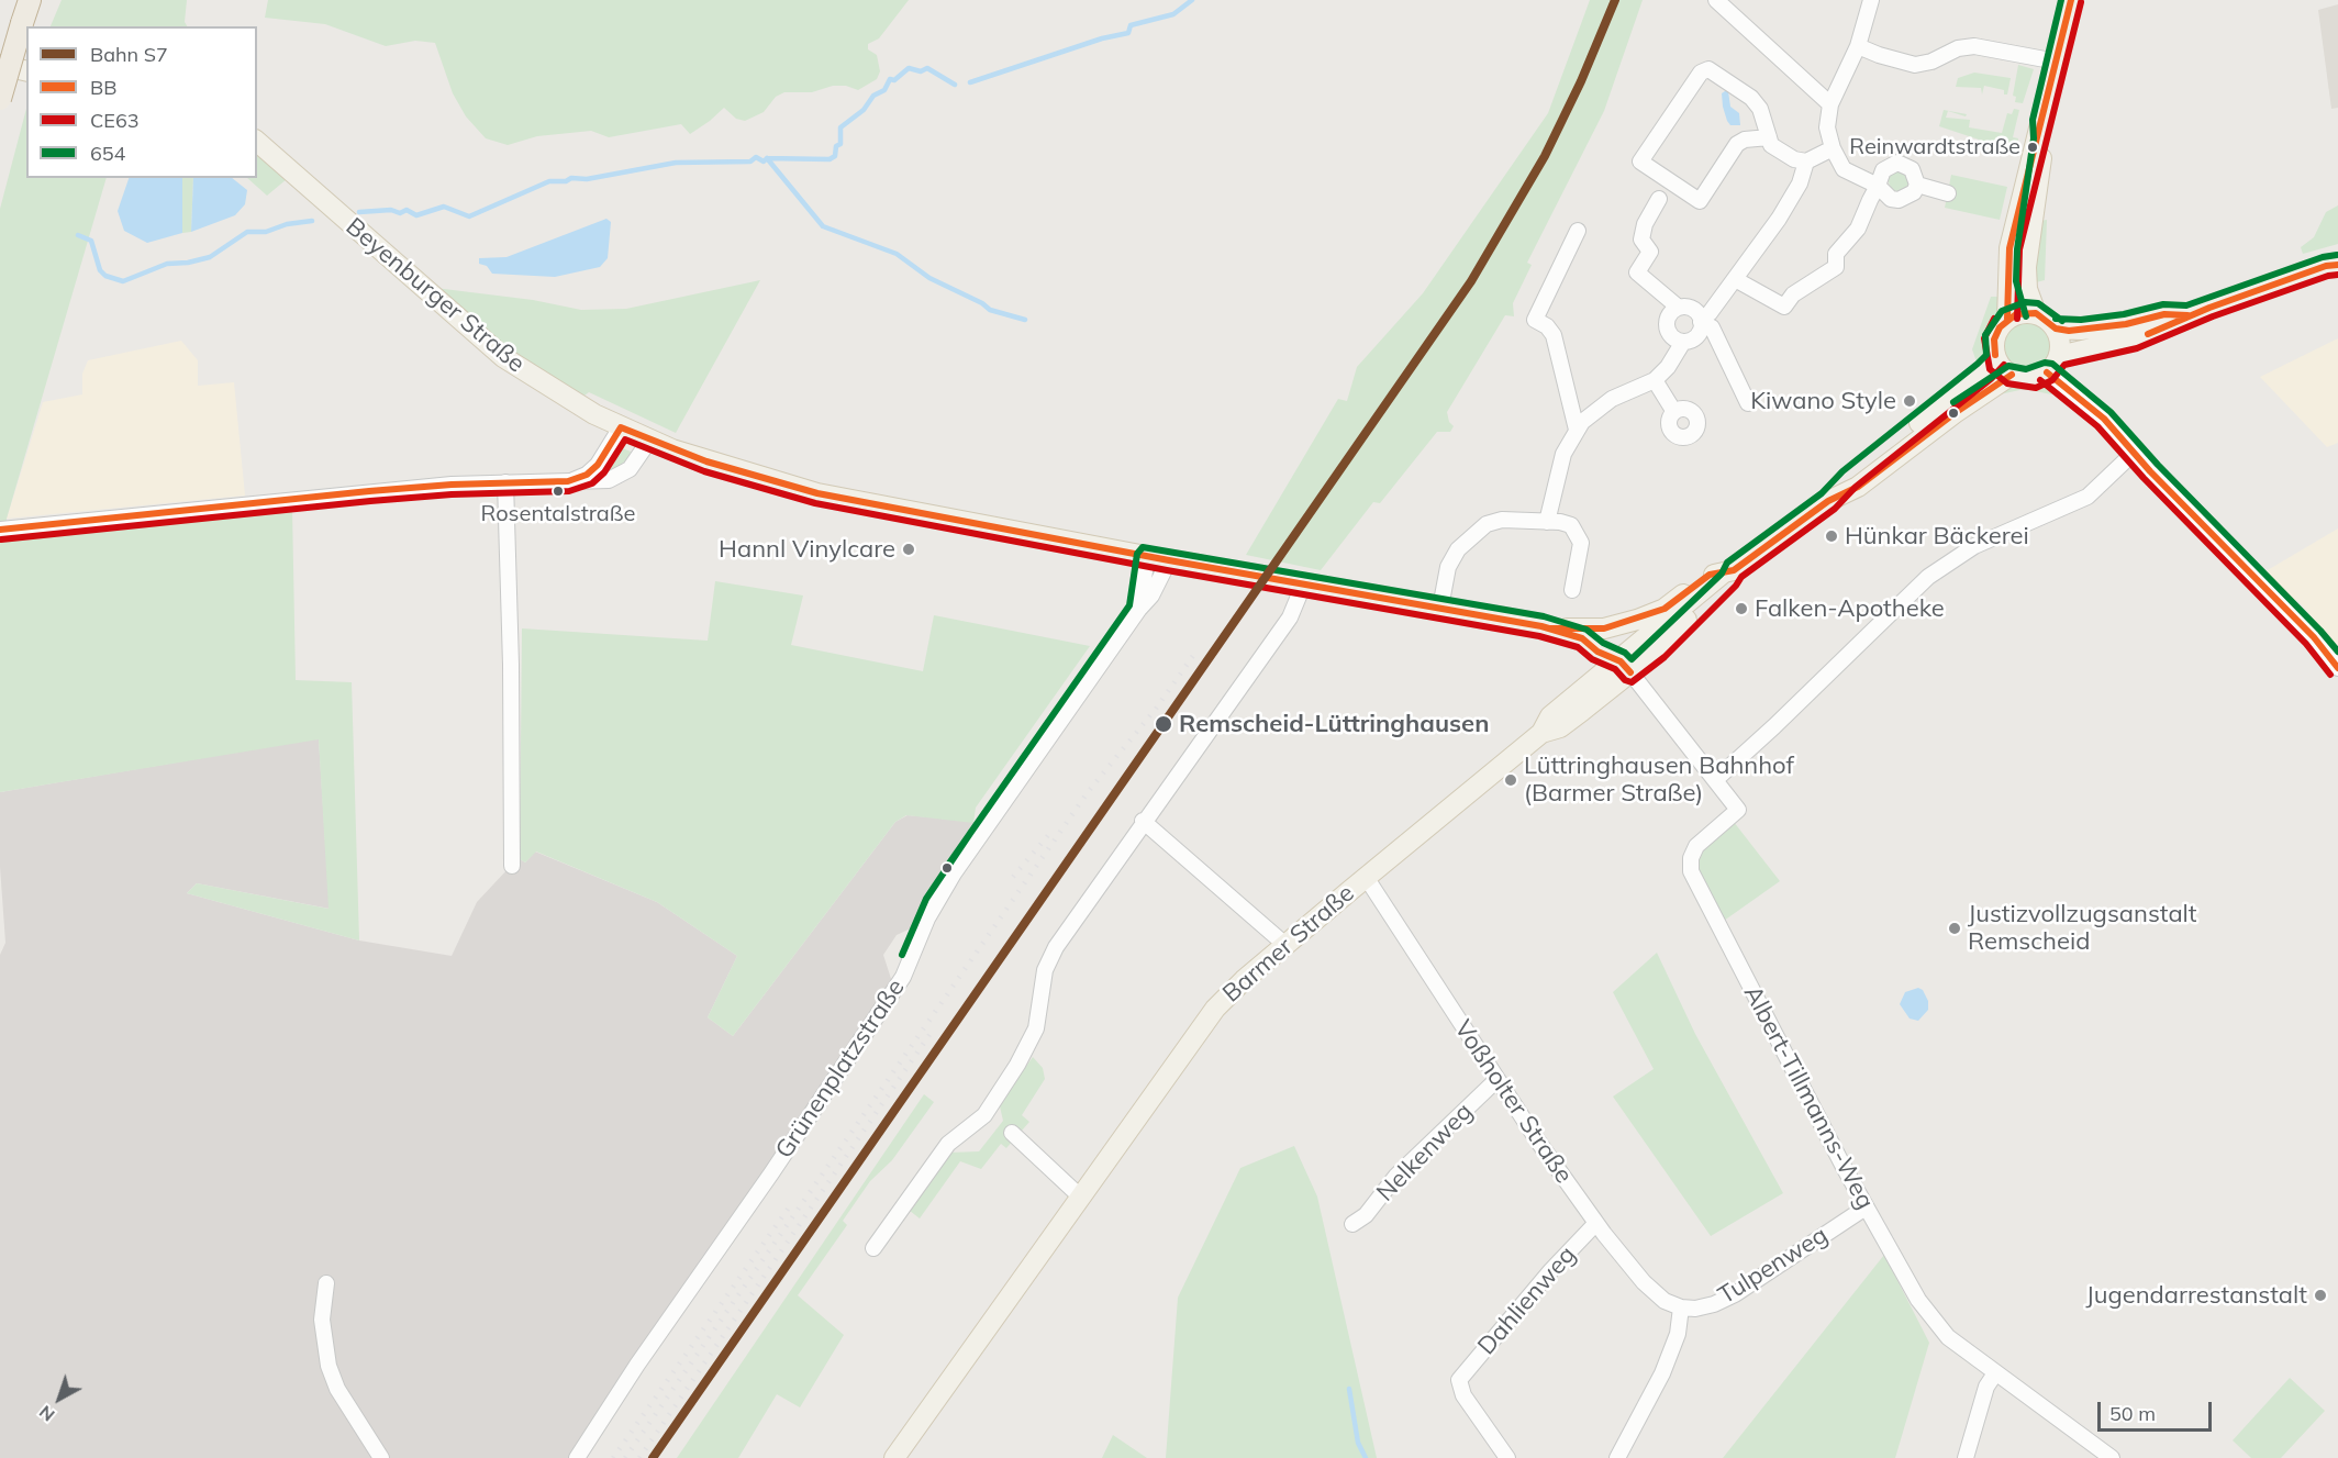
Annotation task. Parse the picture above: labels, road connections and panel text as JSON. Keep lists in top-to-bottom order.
{
  "streets": {
    "main road": ["Beyenburger Straße", "Barmer Straße"],
    "street": [
      "Grünenplatzstraße",
      "Albert-Tillmanns-Weg",
      "Voßholter Straße",
      "Nelkenweg",
      "Tulpenweg",
      "Dahlienweg"
    ]
  },
  "crossings": [
    ["Beyenburger Straße", "Grünenplatzstraße"],
    ["Barmer Straße", "Voßholter Straße"],
    ["Albert-Tillmanns-Weg", "Tulpenweg"],
    ["Voßholter Straße", "Nelkenweg"],
    ["Voßholter Straße", "Tulpenweg"],
    ["Voßholter Straße", "Dahlienweg"]
  ],
  "places": [
    "Reinwardtstraße",
    "Kiwano Style",
    "Rosentalstraße",
    "Hünkar Bäckerei",
    "Hannl Vinylcare",
    "Falken-Apotheke",
    "Remscheid-Lüttringhausen",
    "Lüttringhausen Bahnhof (Barmer Straße)",
    "Justizvollzugsanstalt Remscheid",
    "Jugendarrestanstalt"
  ],
  "lines": [
    "rail line S7",
    "transit line BB",
    "transit line 654",
    "transit line CE63"
  ],
  "legend": [
    "Bahn S7",
    "BB",
    "CE63",
    "654"
  ],
  "scale_bar": "50 m",
  "north": "bottom left"
}
